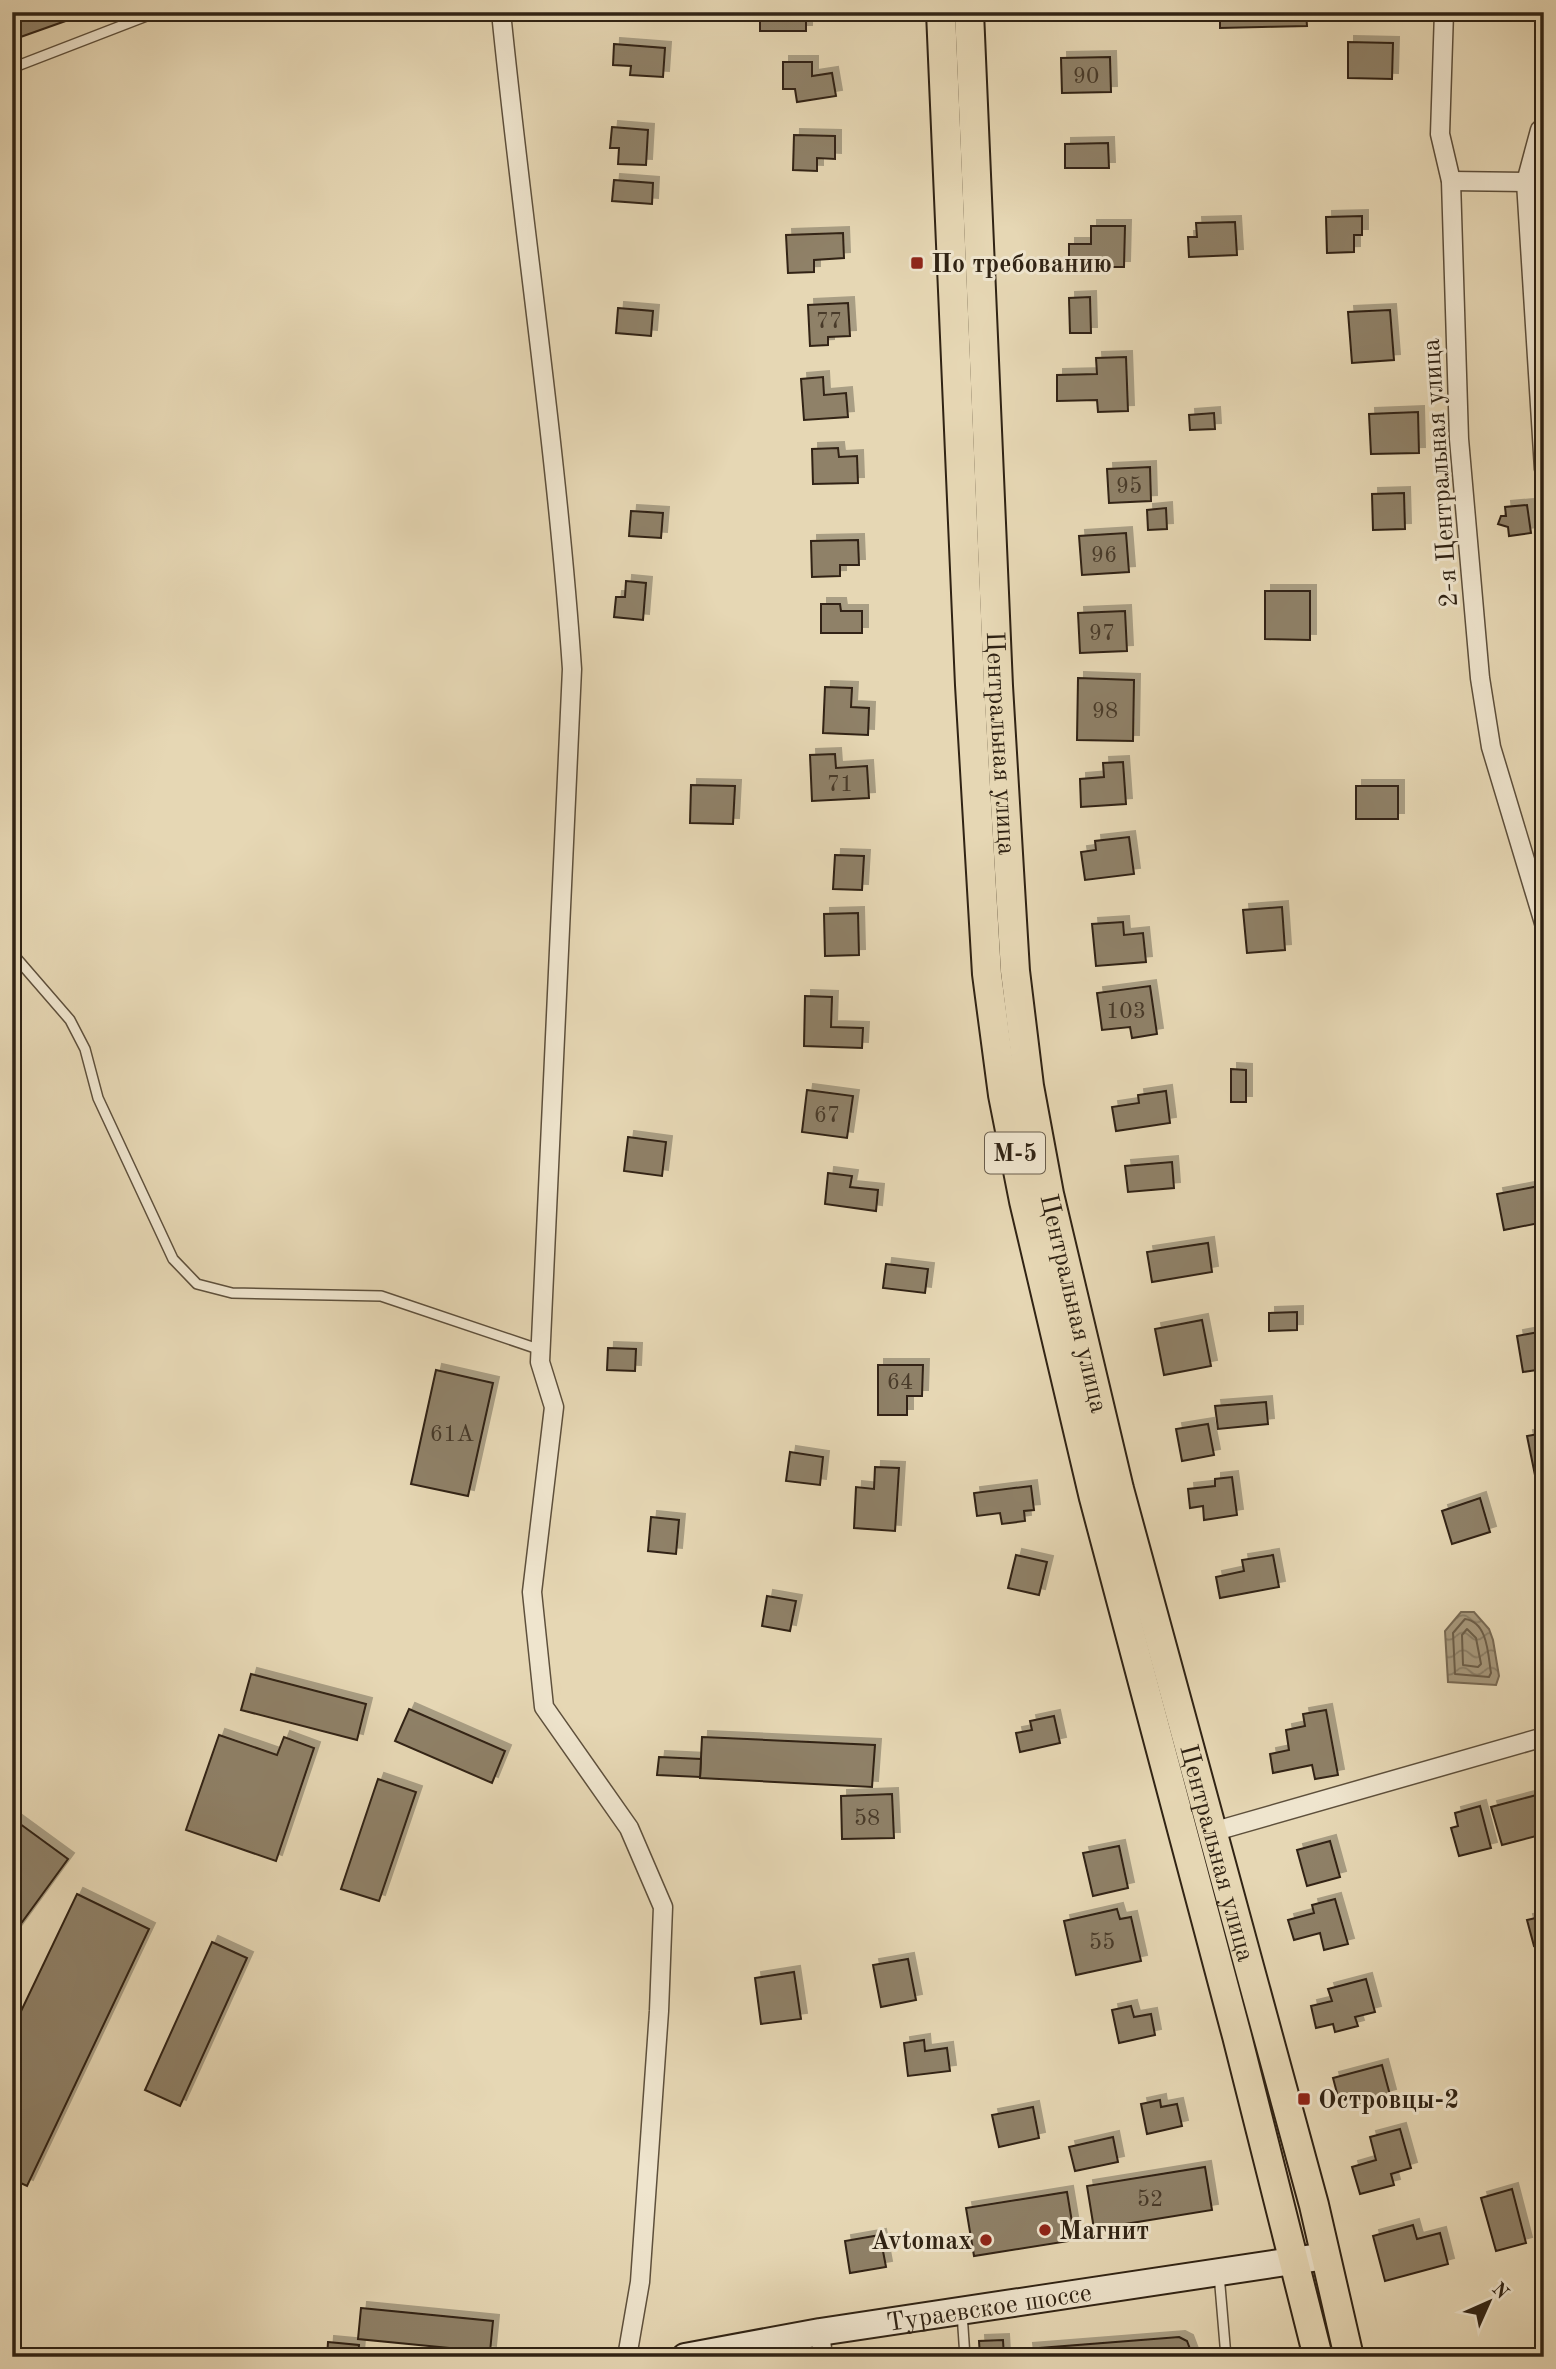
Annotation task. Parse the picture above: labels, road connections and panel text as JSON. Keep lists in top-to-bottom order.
{
  "streets": {
    "main road": ["Центральная улица", "М-5", "Тураевское шоссе"],
    "street": ["2-я Центральная улица"]
  },
  "crossings": [
    ["Центральная улица", "Тураевское шоссе"]
  ],
  "places": {
    "transit": ["По требованию", "Островцы-2"],
    "other": ["Магнит", "Avtomax"]
  },
  "house_numbers": [
    "90",
    "77",
    "95",
    "96",
    "97",
    "98",
    "71",
    "103",
    "67",
    "64",
    "61А",
    "58",
    "55",
    "52"
  ],
  "north": "top right"
}
